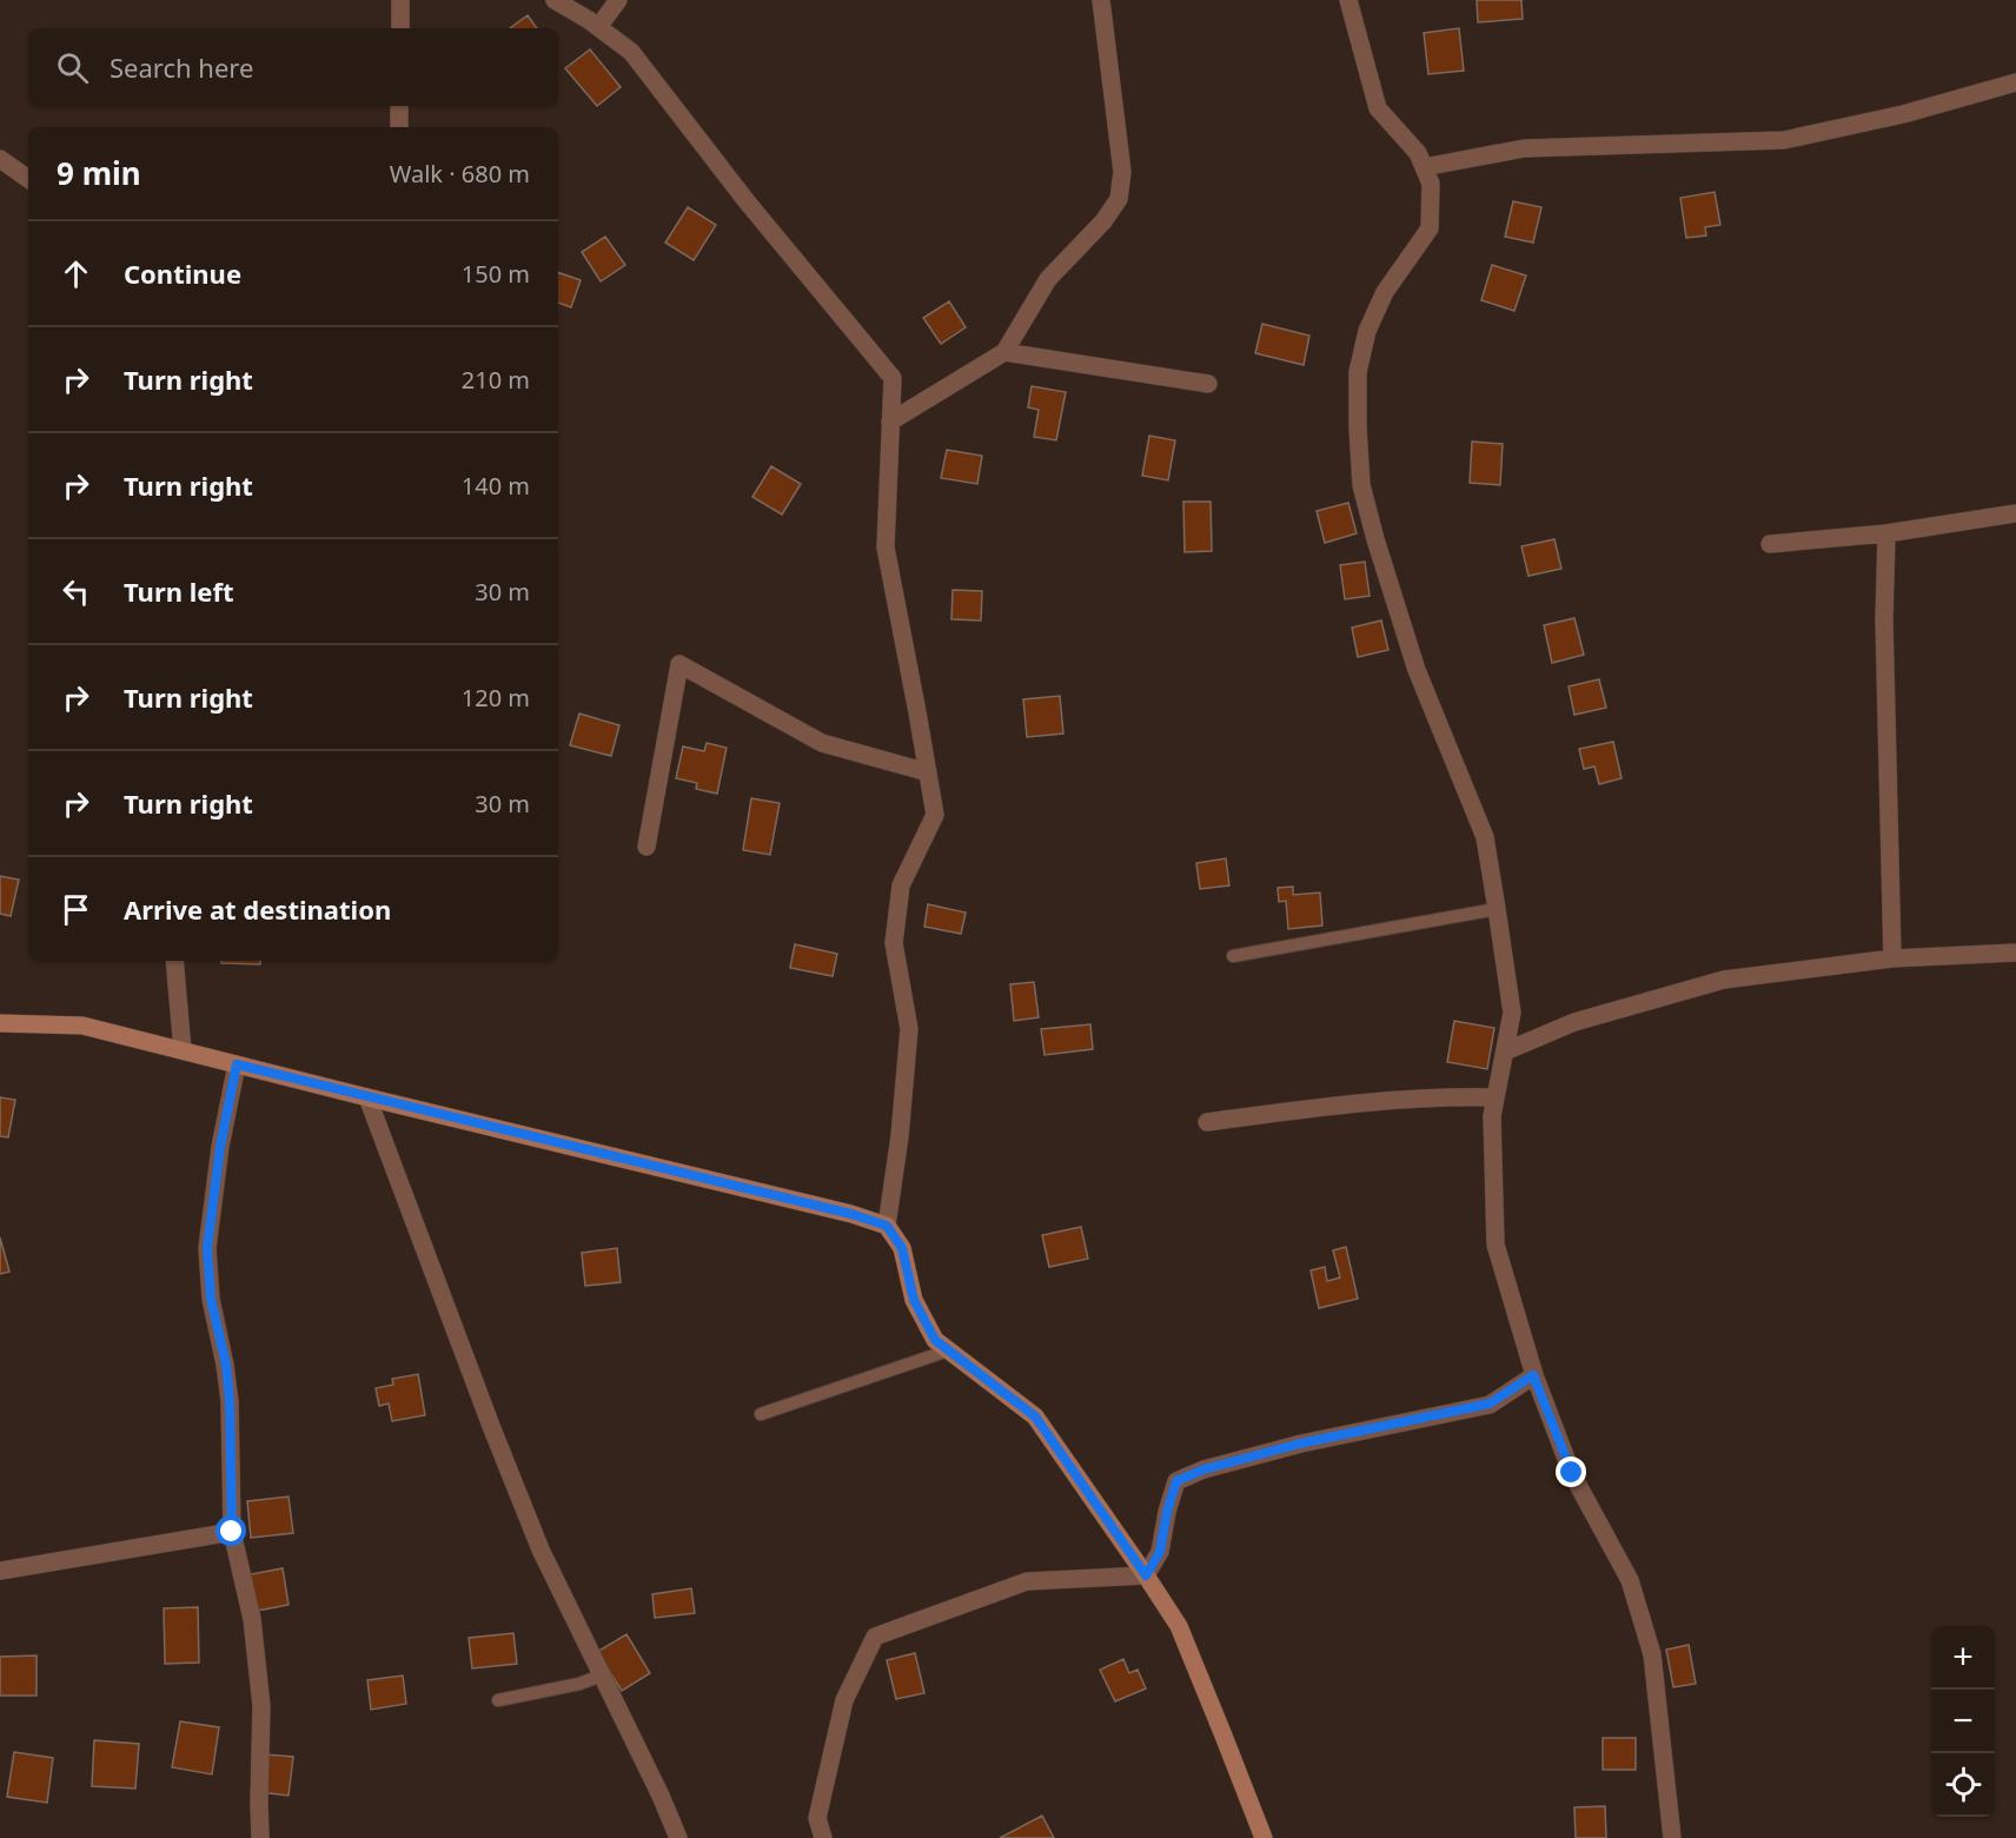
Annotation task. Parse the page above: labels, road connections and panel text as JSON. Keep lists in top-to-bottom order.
{
  "page": {
    "search": "Search here",
    "heading": ["9 min", "Walk · 680 m"],
    "list": [
      ["Continue", "150 m"],
      ["Turn right", "210 m"],
      ["Turn right", "140 m"],
      ["Turn left", "30 m"],
      ["Turn right", "120 m"],
      ["Turn right", "30 m"],
      "Arrive at destination"
    ],
    "map_buttons": ["+", "−"]
  }
}
